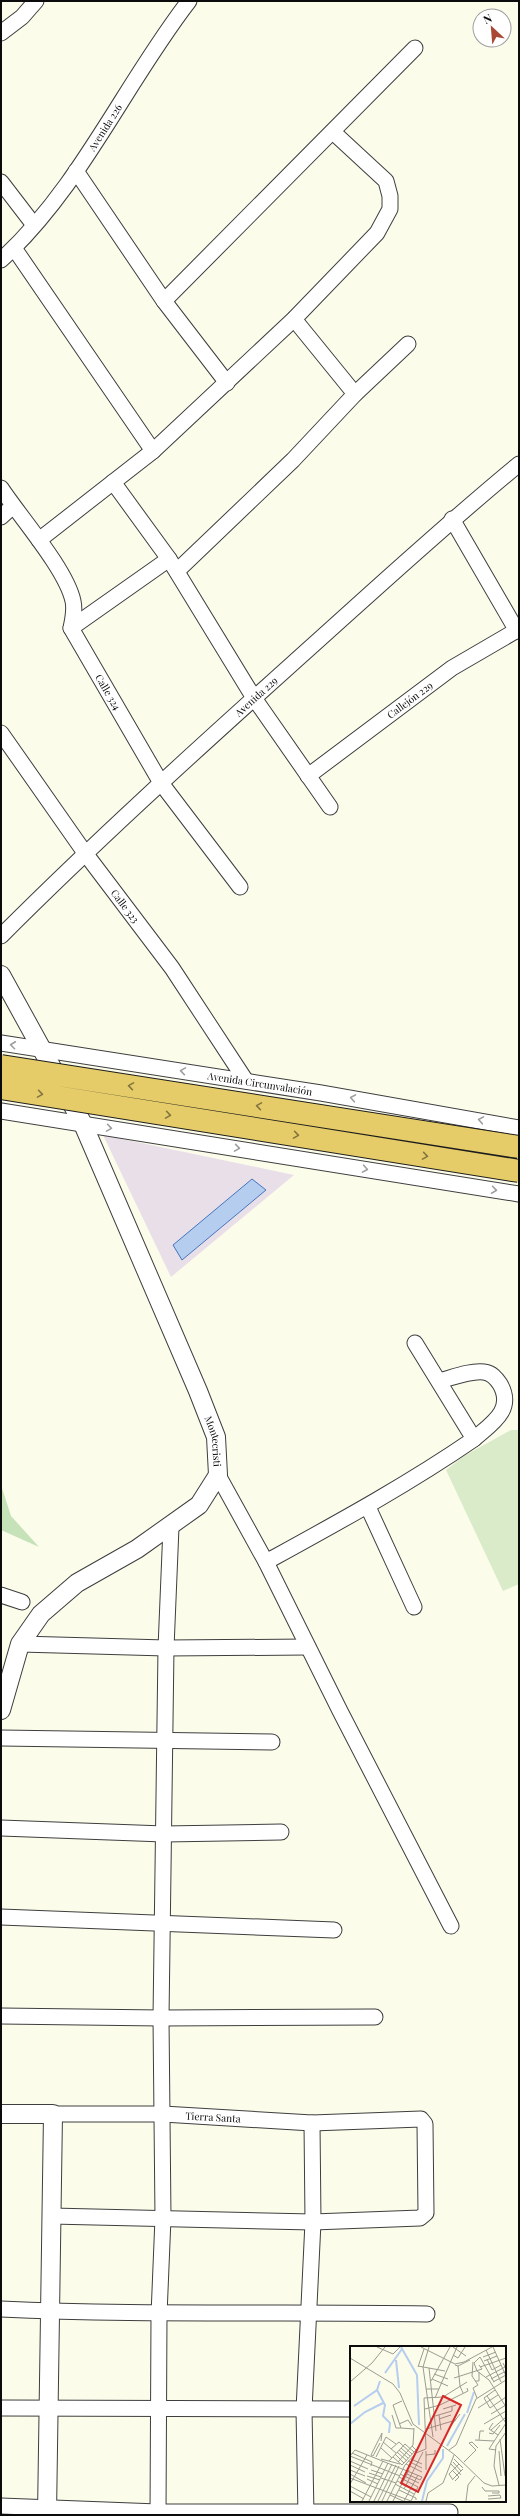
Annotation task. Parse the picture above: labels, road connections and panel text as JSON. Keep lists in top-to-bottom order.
{
  "streets": {
    "street": [
      "Avenida 226",
      "Calle 324",
      "Avenida 229",
      "Callejón 229",
      "Calle 323",
      "Avenida Circunvalación",
      "Montecristi",
      "Tierra Santa"
    ]
  },
  "crossings": [
    ["Calle 324", "Avenida 229"],
    ["Avenida 229", "Calle 323"],
    ["Calle 323", "Avenida Circunvalación"],
    ["Avenida Circunvalación", "Montecristi"]
  ],
  "north": "top left"
}
